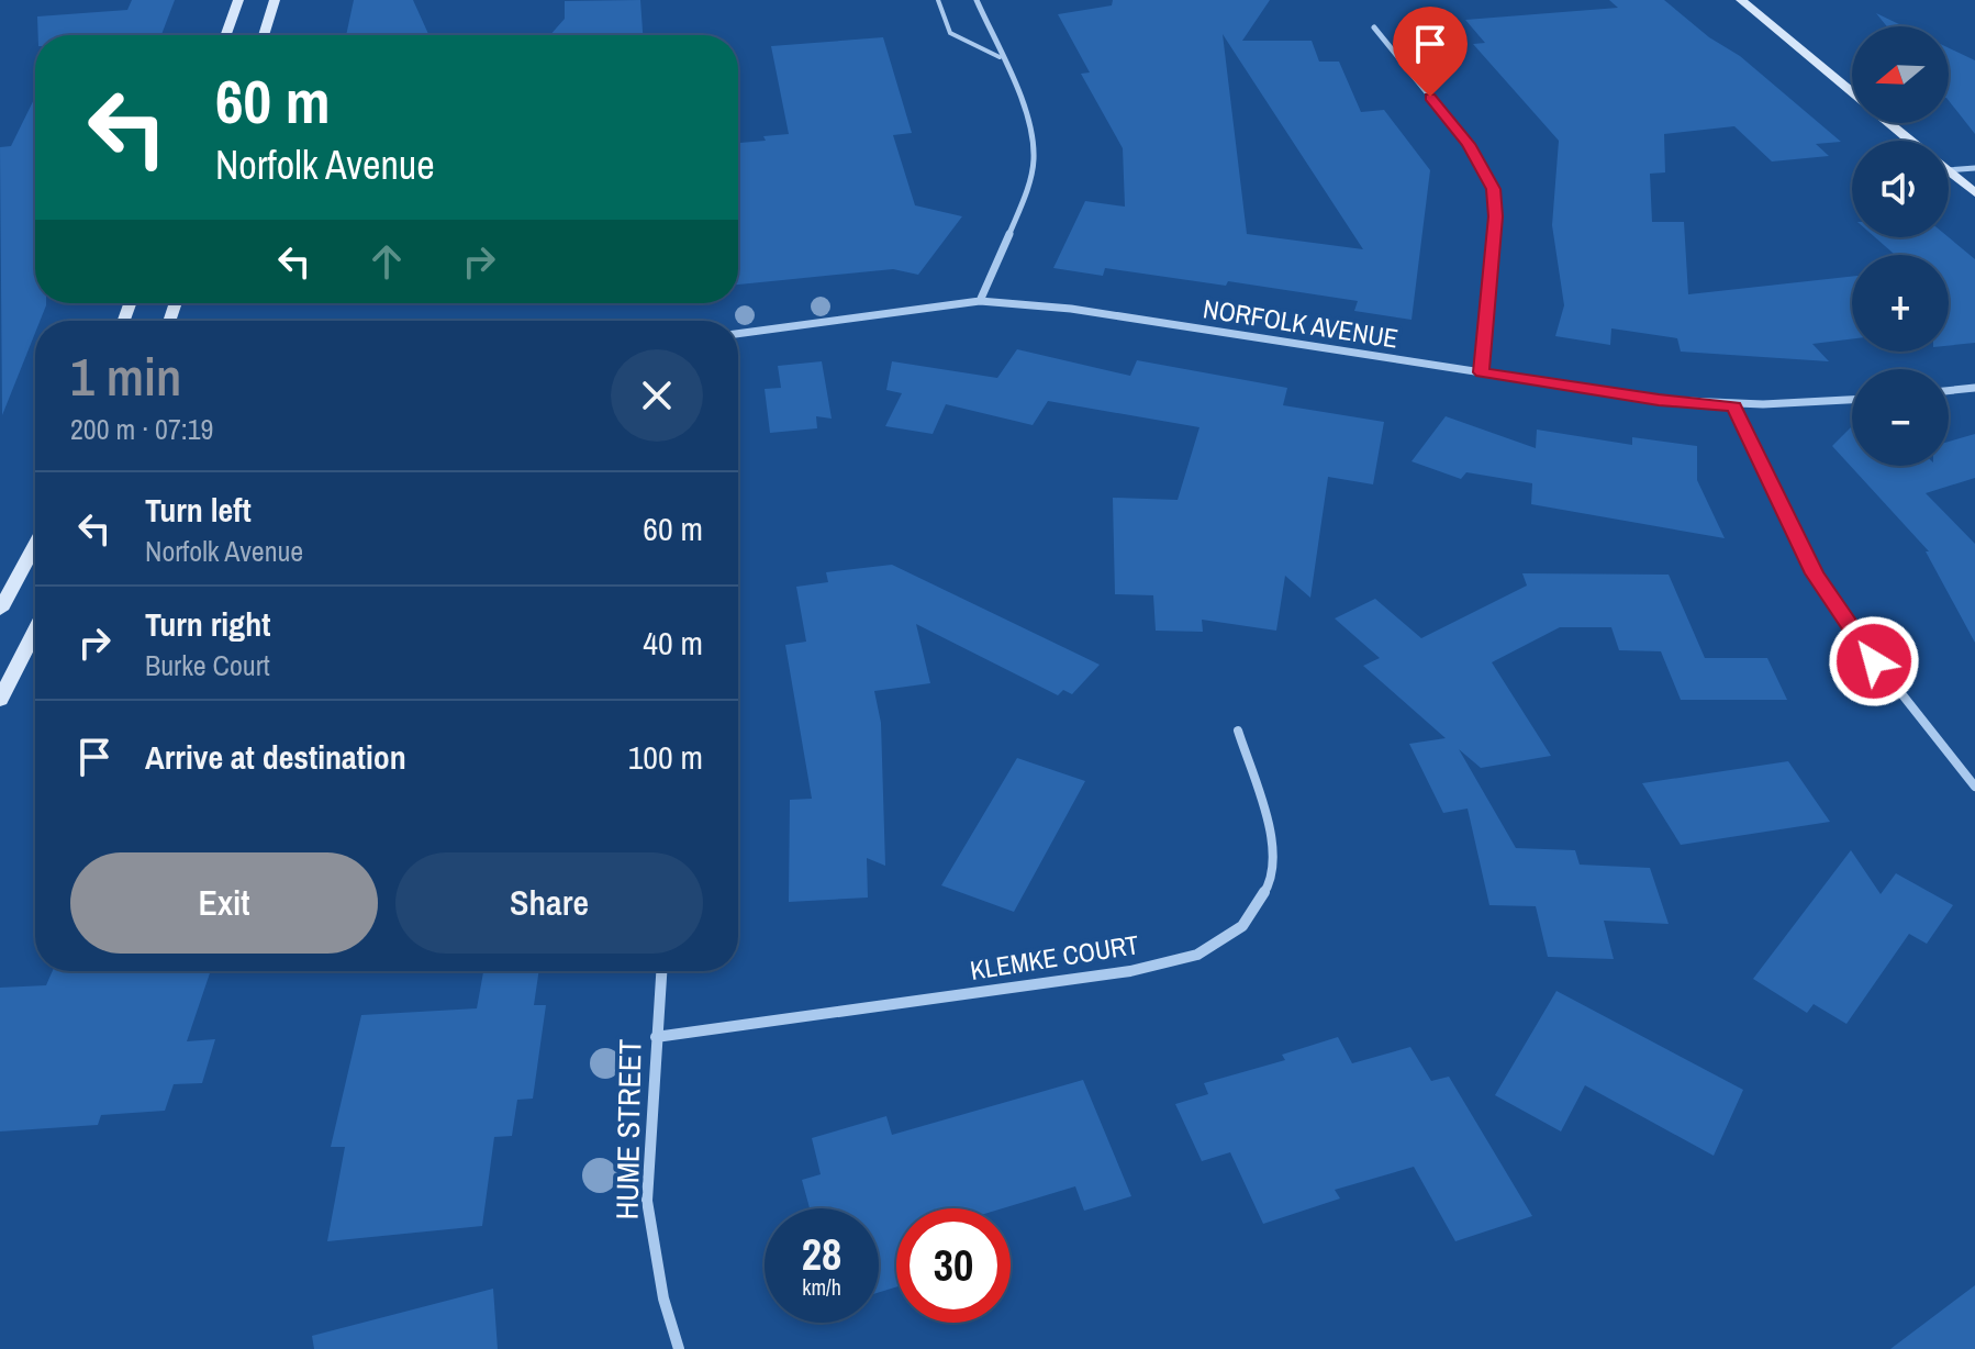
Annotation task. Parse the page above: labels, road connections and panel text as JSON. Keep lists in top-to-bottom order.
{
  "streets": {
    "street": ["NORFOLK AVENUE", "KLEMKE COURT", "HUME STREET"]
  },
  "crossings": [
    ["KLEMKE COURT", "HUME STREET"]
  ],
  "north": "left",
  "page": {
    "map_buttons": ["+", "−"],
    "turn": ["60 m", "Norfolk Avenue"],
    "heading": ["1 min", "200 m · 07:19"],
    "list": [
      {
        "name": "Turn left",
        "note": "Norfolk Avenue",
        "value": "60 m"
      },
      {
        "name": "Turn right",
        "note": "Burke Court",
        "value": "40 m"
      },
      {
        "name": "Arrive at destination",
        "value": "100 m"
      }
    ],
    "buttons": ["Exit", "Share"],
    "speed": "28 km/h",
    "limit": "30"
  }
}
